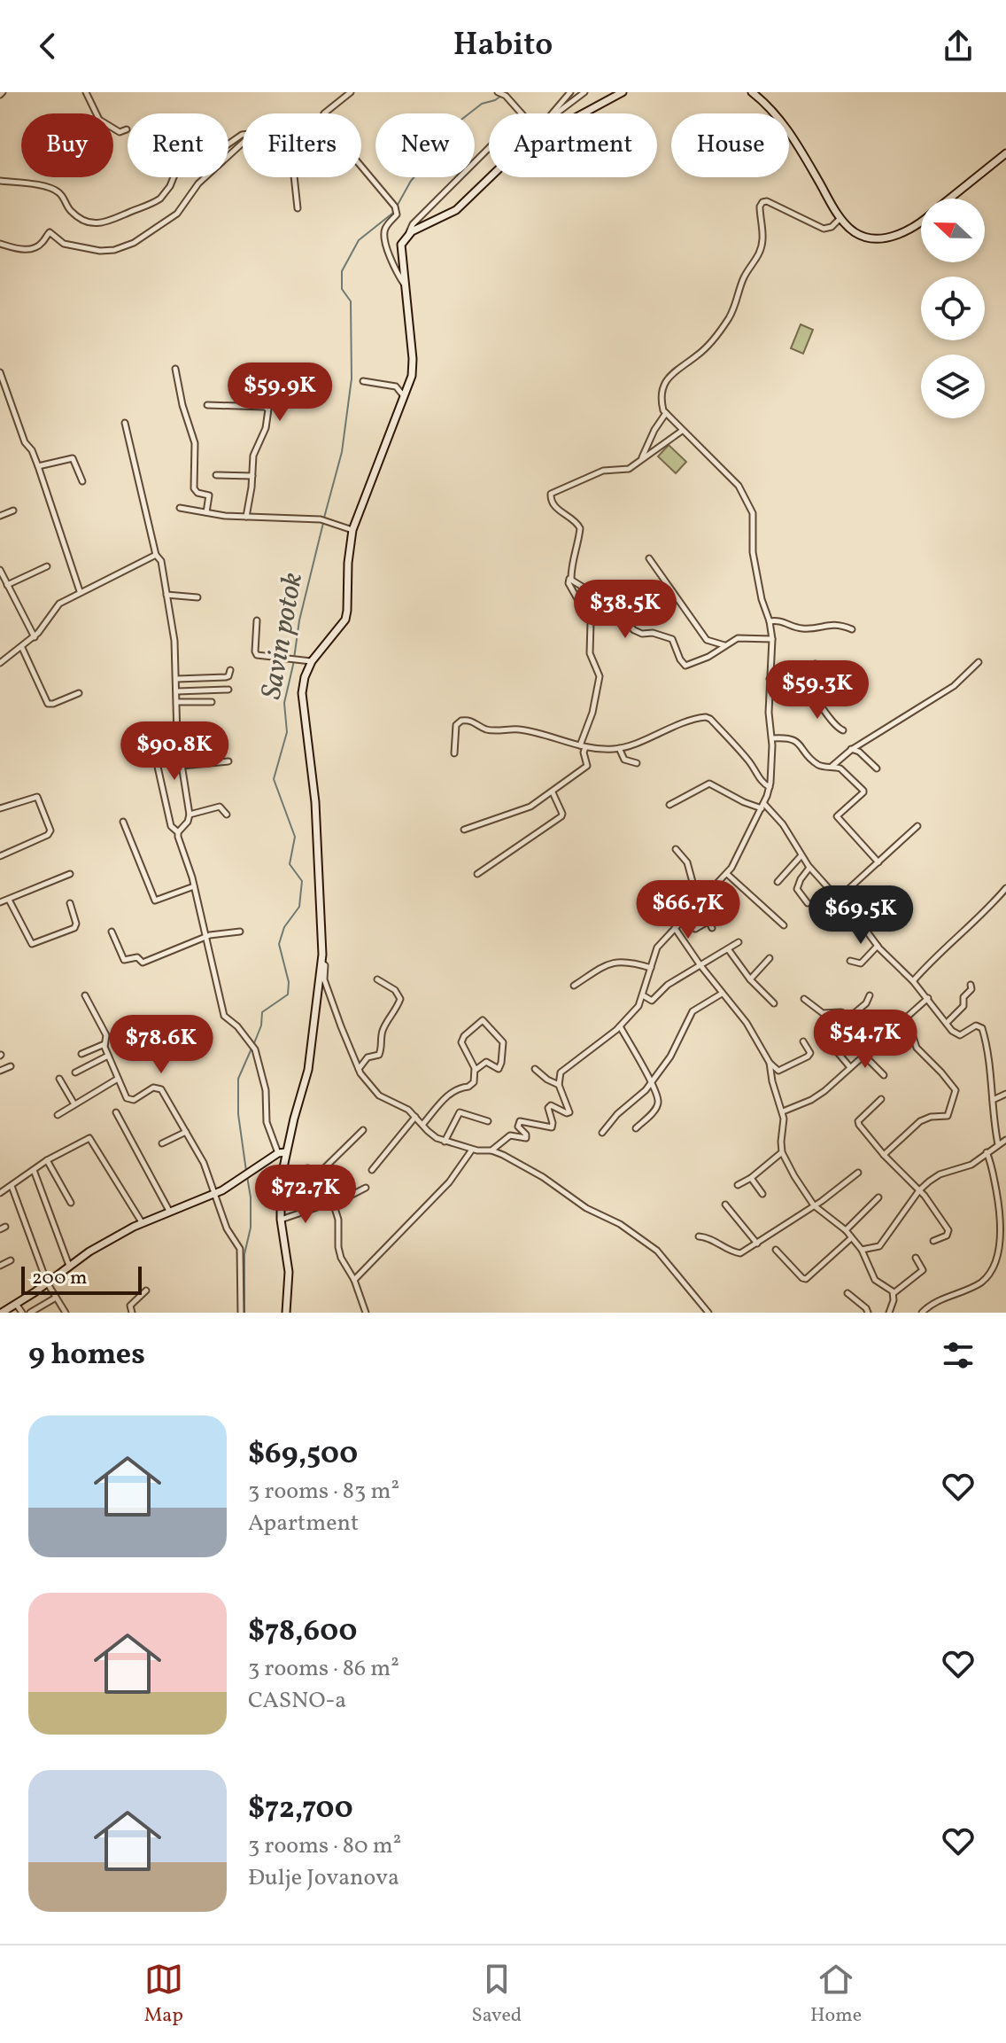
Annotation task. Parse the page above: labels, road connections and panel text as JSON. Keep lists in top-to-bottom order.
{
  "water": ["Savin potok"],
  "scale_bar": "200 m",
  "north": "left",
  "page": {
    "header": "Habito",
    "chip": [
      "Buy",
      "Rent",
      "Filters",
      "New",
      "Apartment",
      "House"
    ],
    "price": [
      "$59.9K",
      "$38.5K",
      "$59.3K",
      "$90.8K",
      "$66.7K",
      "$69.5K",
      "$54.7K",
      "$78.6K",
      "$72.7K"
    ],
    "scale": "200 m",
    "heading": "9 homes",
    "list": [
      {
        "name": "$69,500",
        "note": "3 rooms · 83 m² · Apartment"
      },
      {
        "name": "$78,600",
        "note": "3 rooms · 86 m² · CASNO-a"
      },
      {
        "name": "$72,700",
        "note": "3 rooms · 80 m² · Đulje Jovanova"
      }
    ],
    "tabs": ["Map", "Saved", "Home"]
  }
}
